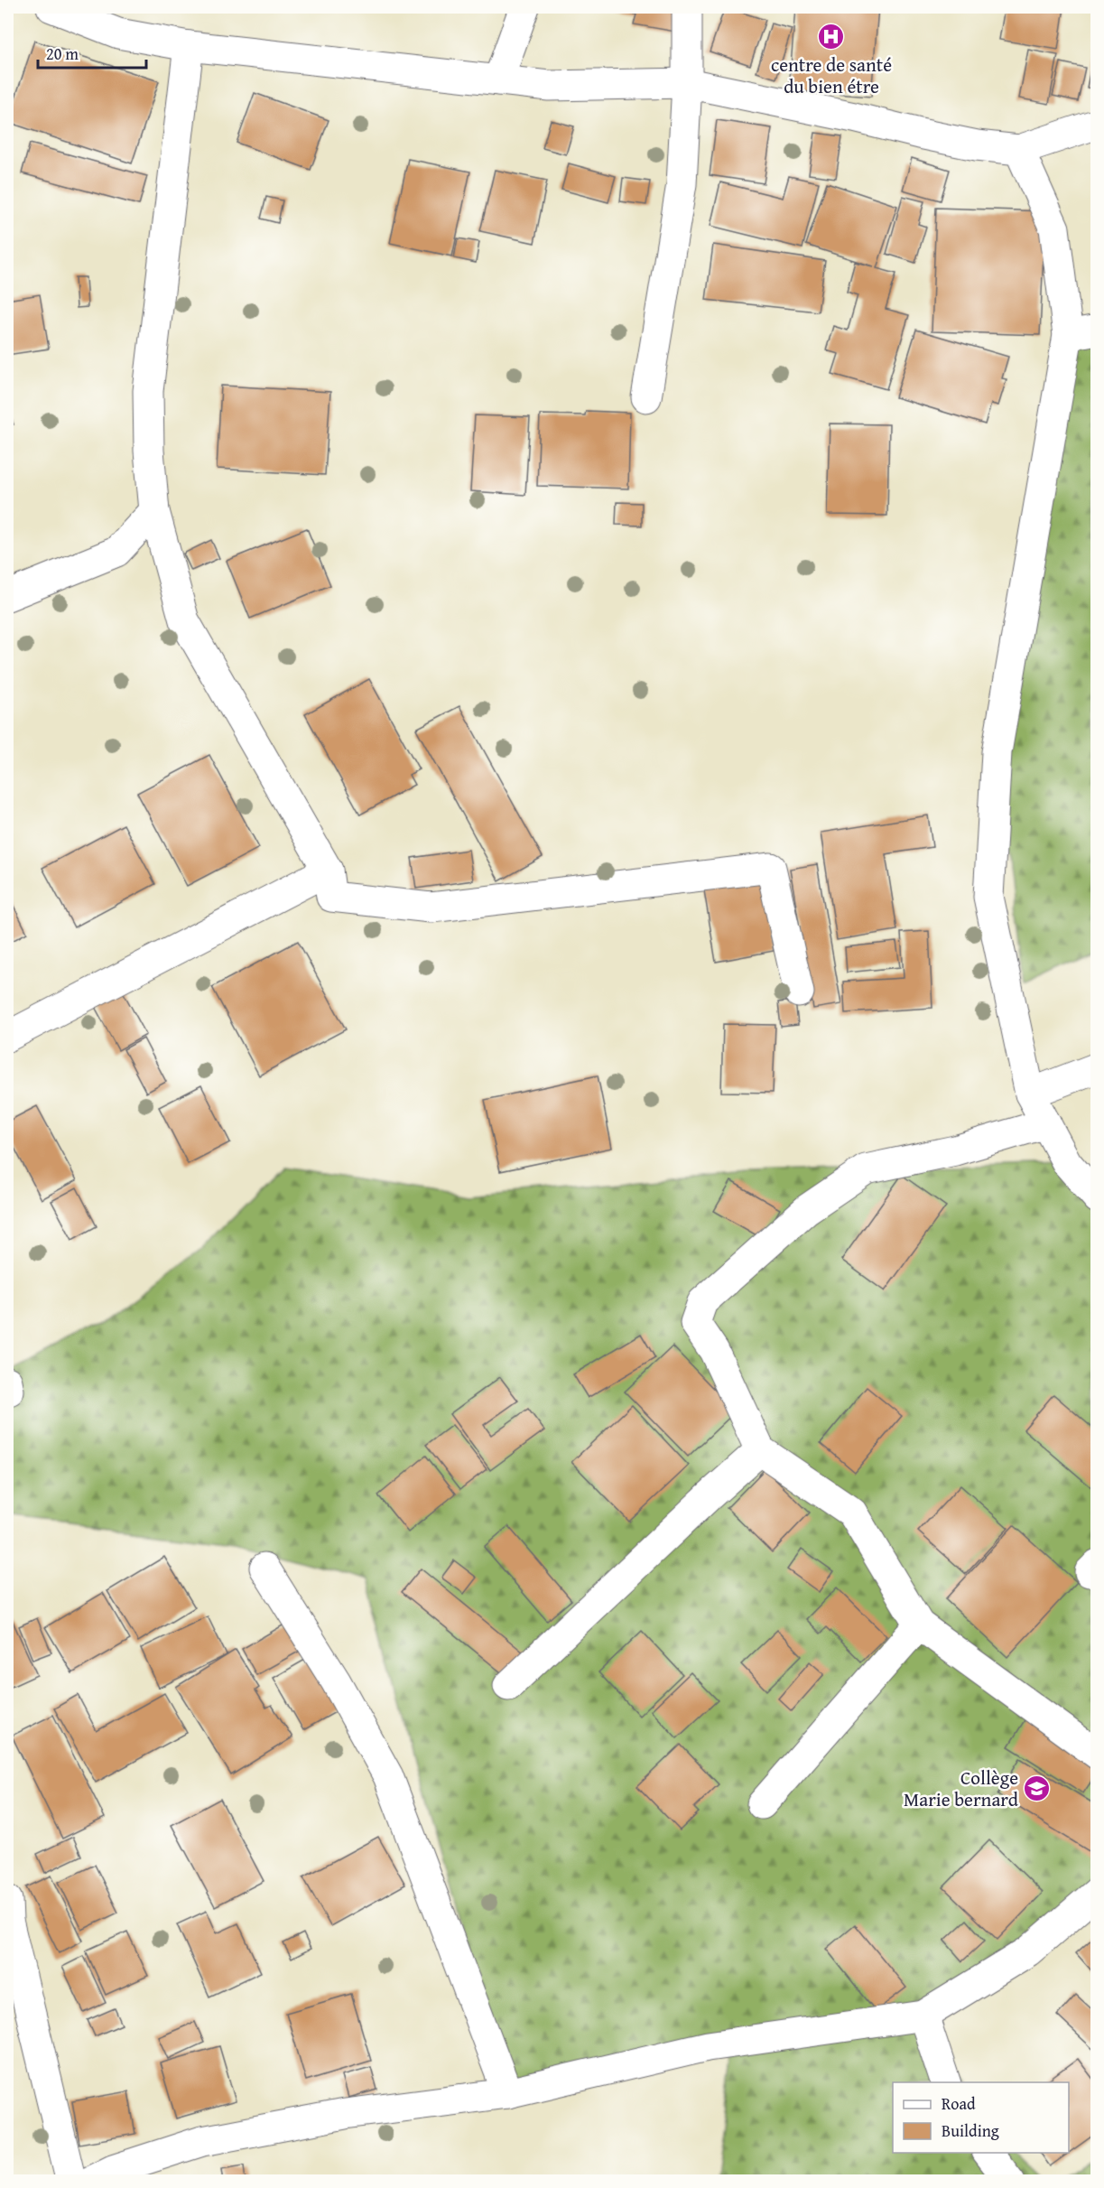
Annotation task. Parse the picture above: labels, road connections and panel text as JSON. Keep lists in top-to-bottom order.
{
  "places": {
    "hospital": ["centre de santé du bien étre"],
    "school or university": ["Collège Marie bernard"]
  },
  "legend": ["Road", "Building"],
  "scale_bar": "20 m"
}
